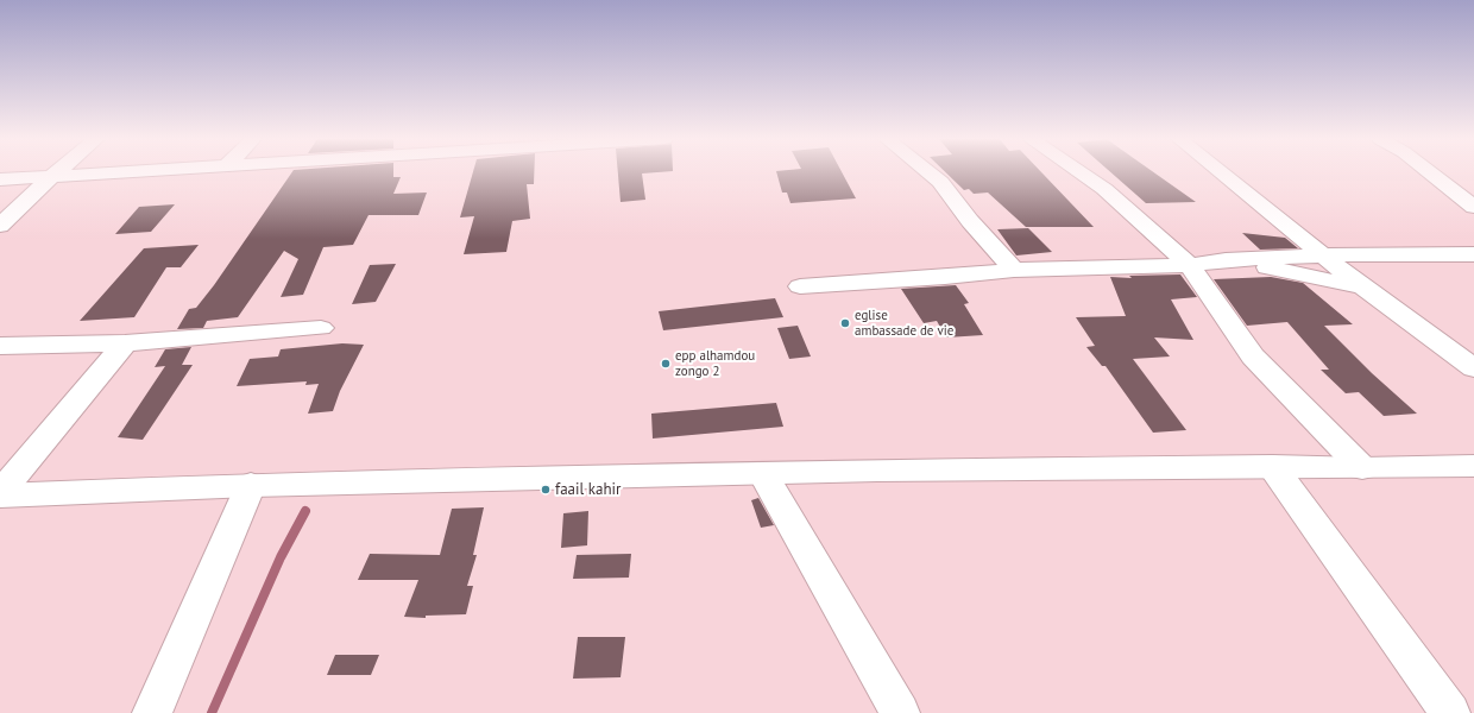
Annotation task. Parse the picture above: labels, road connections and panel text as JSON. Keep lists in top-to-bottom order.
{
  "places": ["eglise ambassade de vie", "epp alhamdou zongo 2", "faail kahir"]
}
